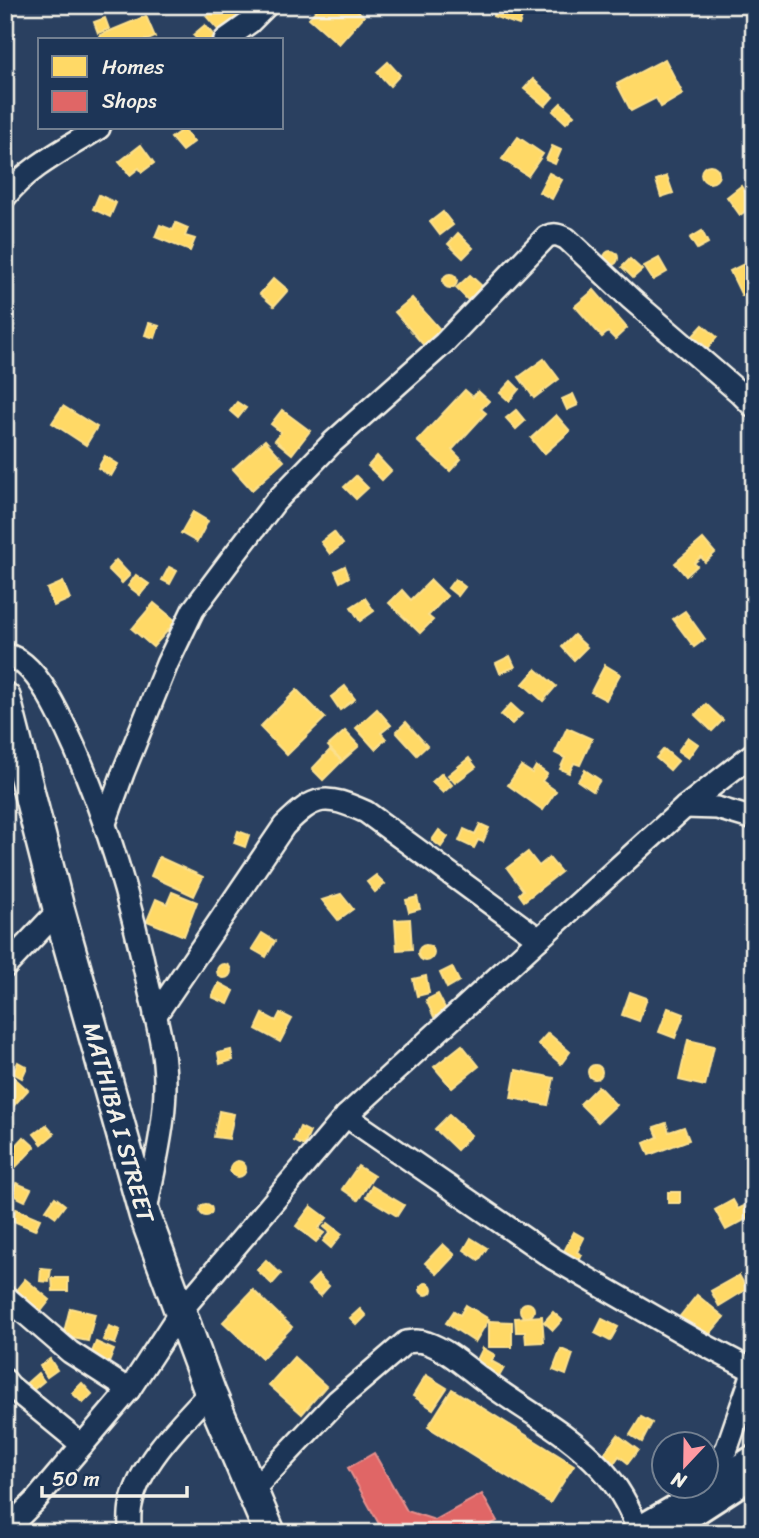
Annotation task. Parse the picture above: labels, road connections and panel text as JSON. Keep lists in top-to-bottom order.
{
  "streets": {
    "street": ["MATHIBA I STREET"]
  },
  "legend": ["Homes", "Shops"],
  "scale_bar": "50 m",
  "north": "bottom"
}
